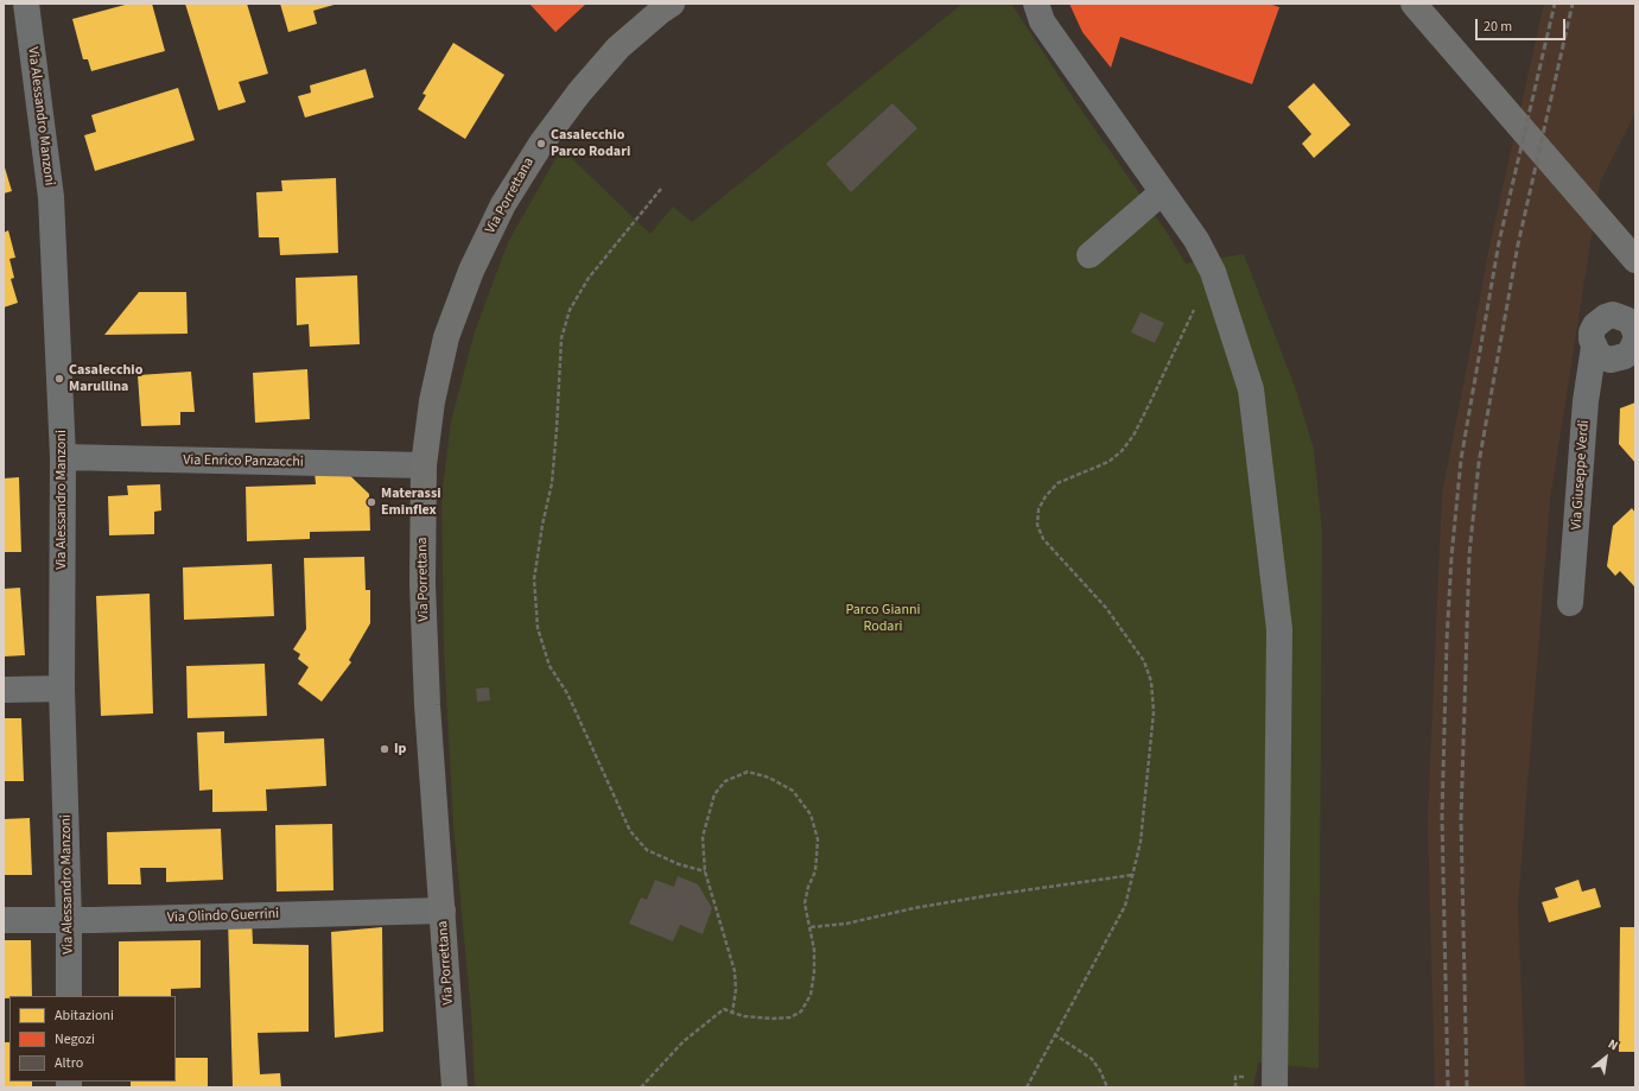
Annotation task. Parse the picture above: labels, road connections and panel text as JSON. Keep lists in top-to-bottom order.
{
  "streets": {
    "main road": ["Via Porrettana"],
    "street": [
      "Via Alessandro Manzoni",
      "Via Enrico Panzacchi",
      "Via Giuseppe Verdi",
      "Via Olindo Guerrini"
    ]
  },
  "crossings": [
    ["Via Alessandro Manzoni", "Via Enrico Panzacchi"],
    ["Via Alessandro Manzoni", "Via Olindo Guerrini"],
    ["Via Porrettana", "Via Enrico Panzacchi"],
    ["Via Porrettana", "Via Olindo Guerrini"]
  ],
  "parks": ["Parco Gianni Rodari"],
  "places": [
    "Casalecchio Parco Rodari",
    "Casalecchio Marullina",
    "Materassi Eminflex",
    "Ip"
  ],
  "legend": ["Abitazioni", "Negozi", "Altro"],
  "scale_bar": "20 m",
  "north": "top right"
}
